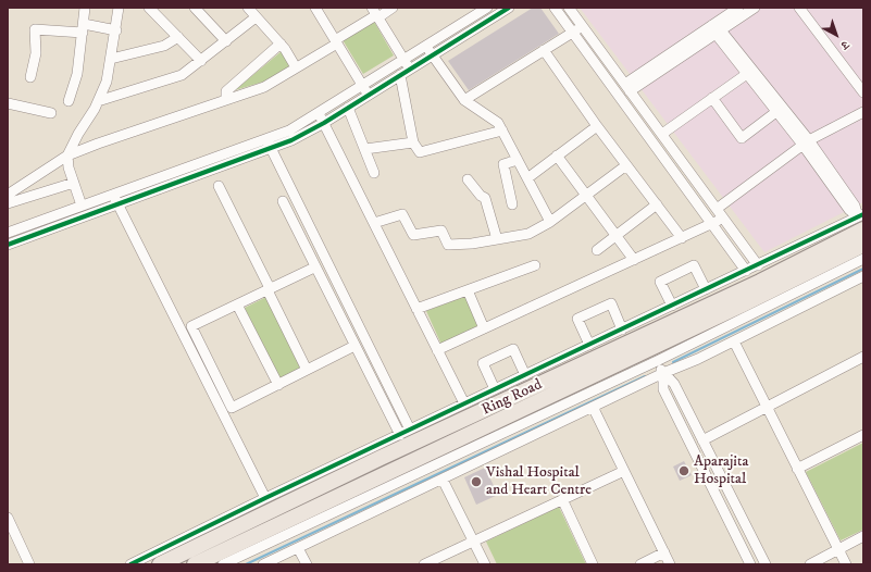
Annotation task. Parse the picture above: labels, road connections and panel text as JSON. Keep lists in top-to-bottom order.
{
  "streets": {
    "highway": ["Ring Road"]
  },
  "places": ["Aparajita Hospital", "Vishal Hospital and Heart Centre"],
  "north": "bottom right"
}
